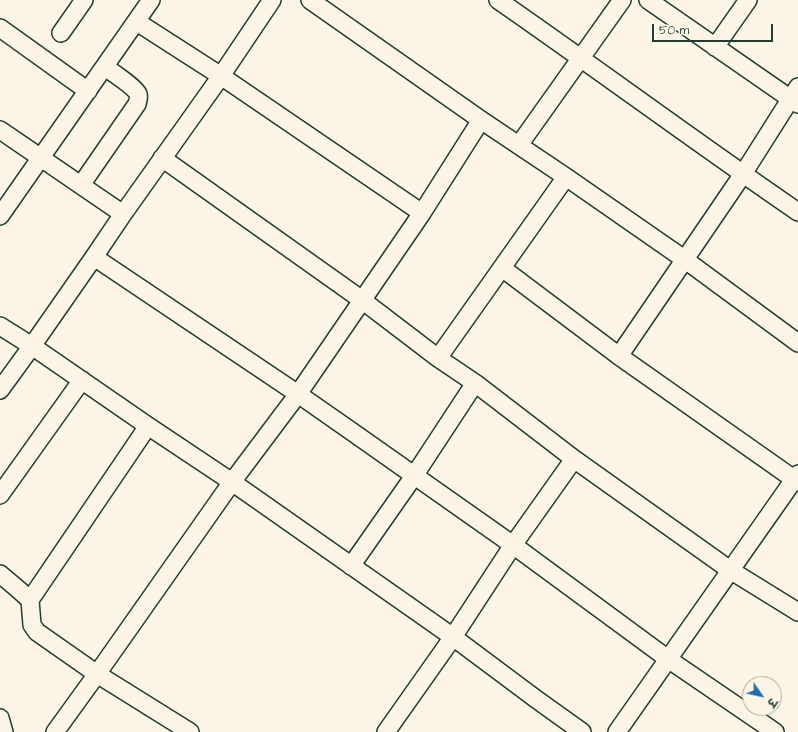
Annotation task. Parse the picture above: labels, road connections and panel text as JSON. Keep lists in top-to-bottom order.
{
  "scale_bar": "50 m",
  "north": "bottom right"
}
